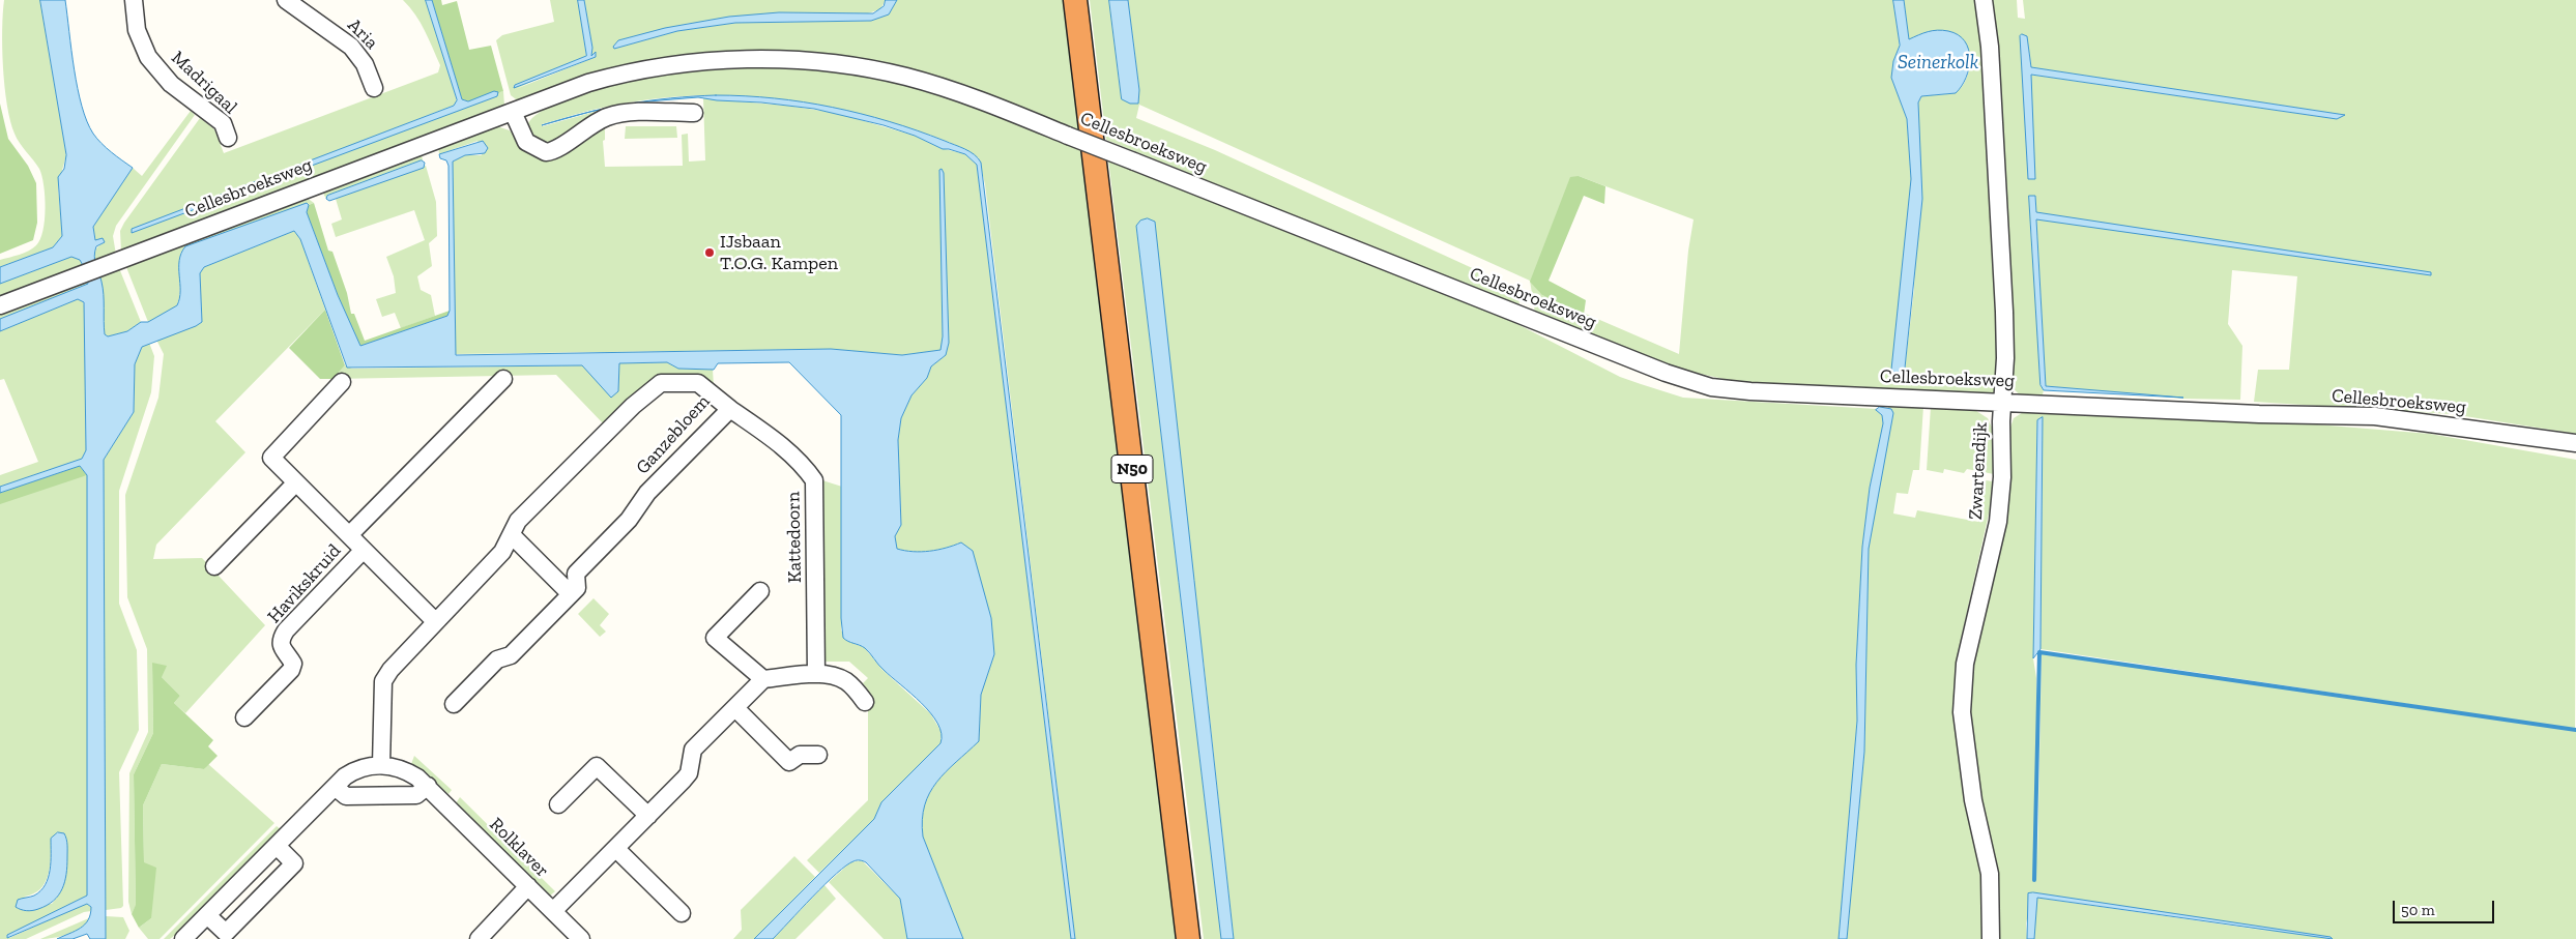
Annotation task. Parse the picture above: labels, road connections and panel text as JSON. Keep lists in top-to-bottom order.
{
  "streets": {
    "highway": ["N50"],
    "street": [
      "Aria",
      "Madrigaal",
      "Cellesbroeksweg",
      "Ganzebloem",
      "Zwartendijk",
      "Kattedoorn",
      "Havikskruid",
      "Rolklaver"
    ]
  },
  "crossings": [
    ["Cellesbroeksweg", "Zwartendijk"],
    ["Ganzebloem", "Kattedoorn"],
    ["Ganzebloem", "Havikskruid"],
    ["Ganzebloem", "Rolklaver"]
  ],
  "water": ["Seinerkolk"],
  "places": ["IJsbaan T.O.G. Kampen"],
  "scale_bar": "50 m"
}
